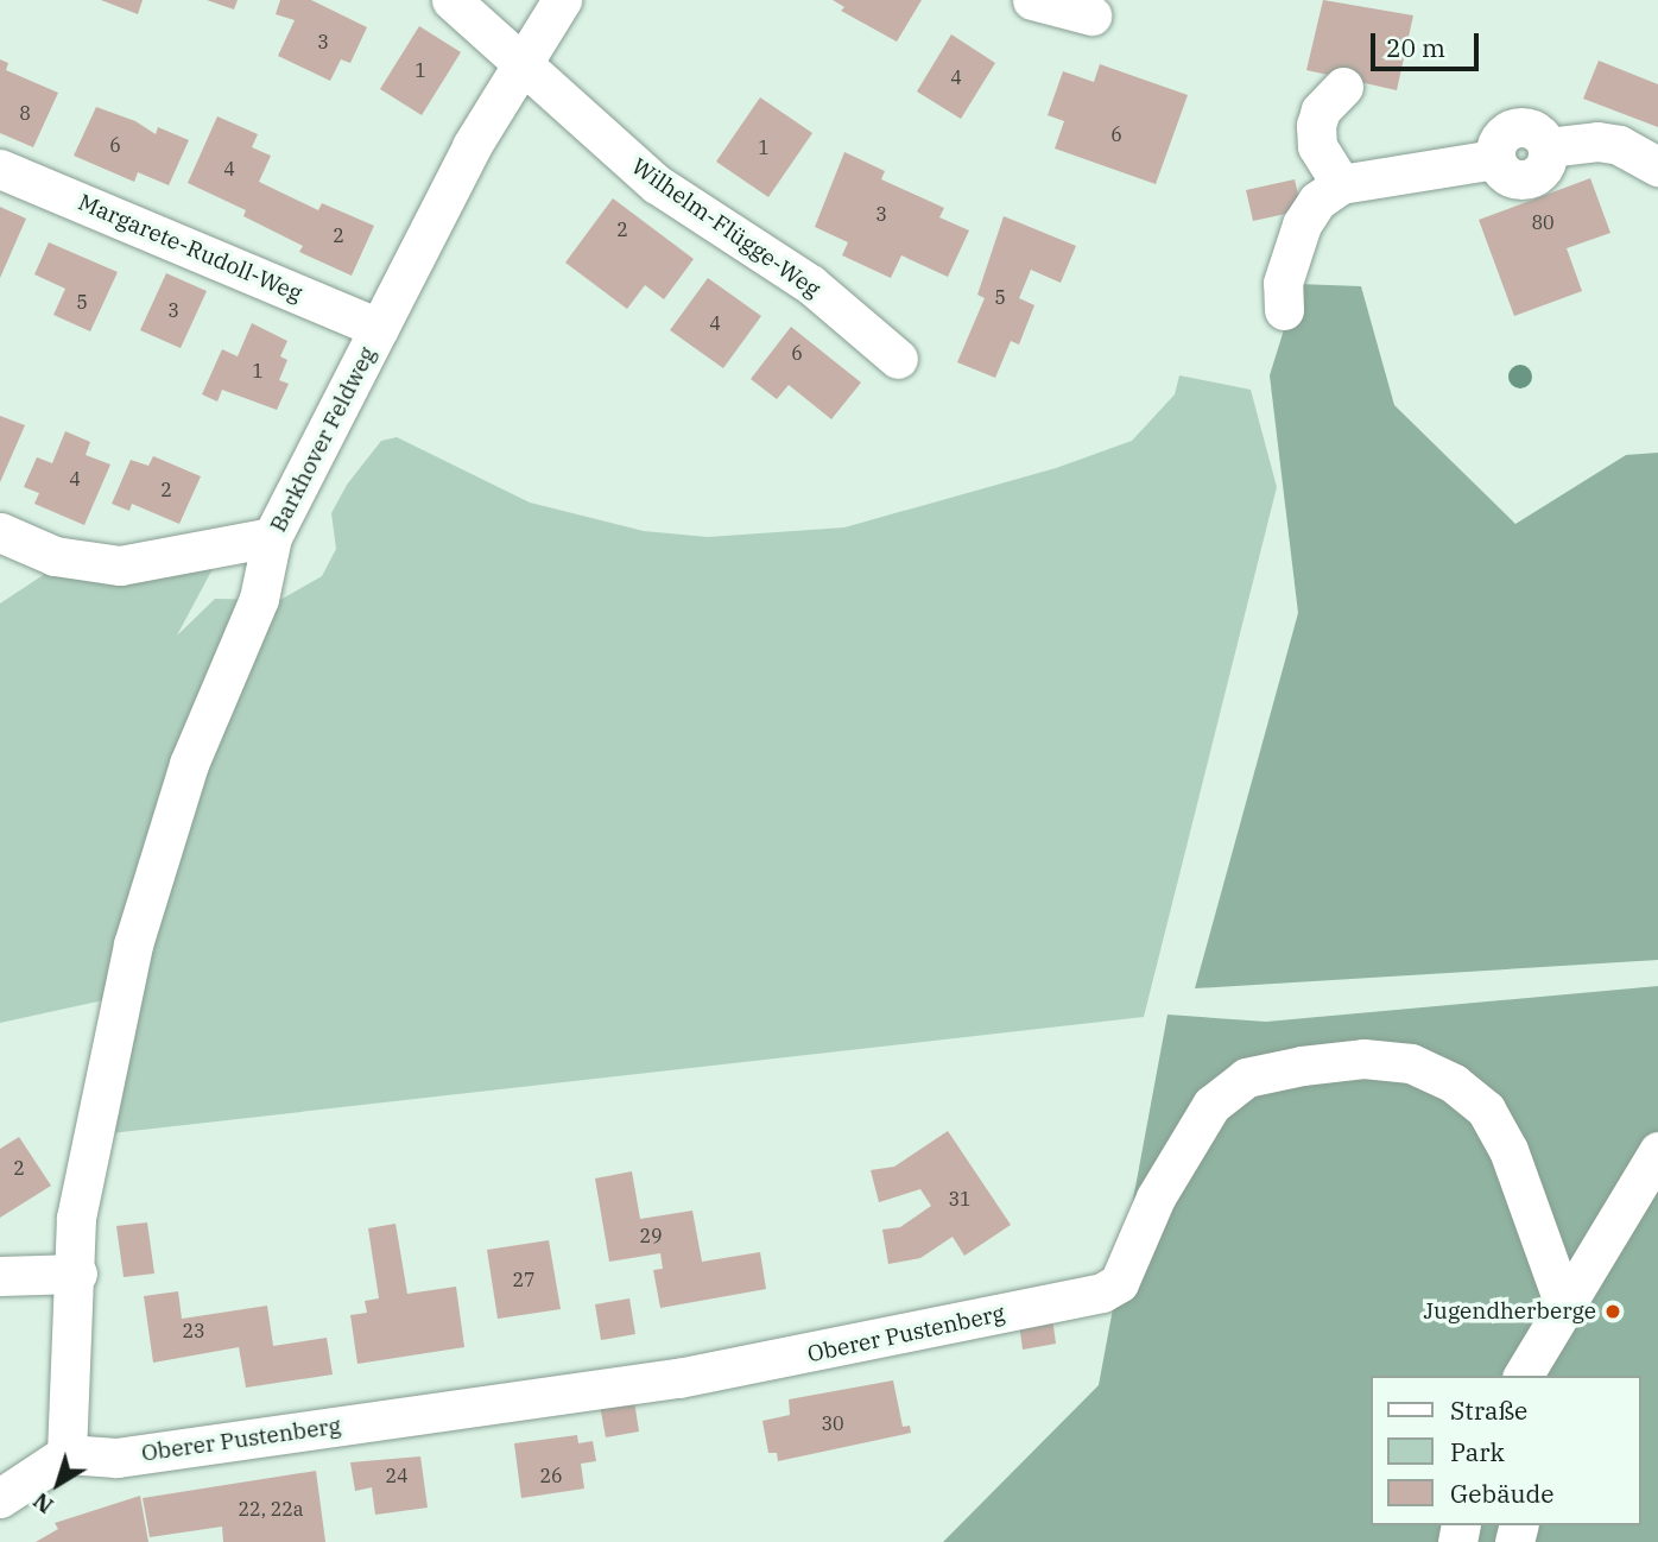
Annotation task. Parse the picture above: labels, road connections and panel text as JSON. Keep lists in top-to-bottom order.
{
  "streets": {
    "street": [
      "Wilhelm-Flügge-Weg",
      "Margarete-Rudoll-Weg",
      "Barkhover Feldweg",
      "Oberer Pustenberg"
    ]
  },
  "crossings": [
    ["Wilhelm-Flügge-Weg", "Barkhover Feldweg"],
    ["Margarete-Rudoll-Weg", "Barkhover Feldweg"],
    ["Barkhover Feldweg", "Oberer Pustenberg"]
  ],
  "places": ["Jugendherberge"],
  "house_numbers": [
    "3",
    "1",
    "4",
    "8",
    "6",
    "6",
    "1",
    "4",
    "3",
    "80",
    "2",
    "2",
    "5",
    "5",
    "3",
    "4",
    "6",
    "1",
    "4",
    "2",
    "2",
    "31",
    "29",
    "27",
    "23",
    "30",
    "24",
    "26",
    "22, 22a"
  ],
  "legend": ["Straße", "Park", "Gebäude"],
  "scale_bar": "20 m",
  "north": "bottom left"
}
